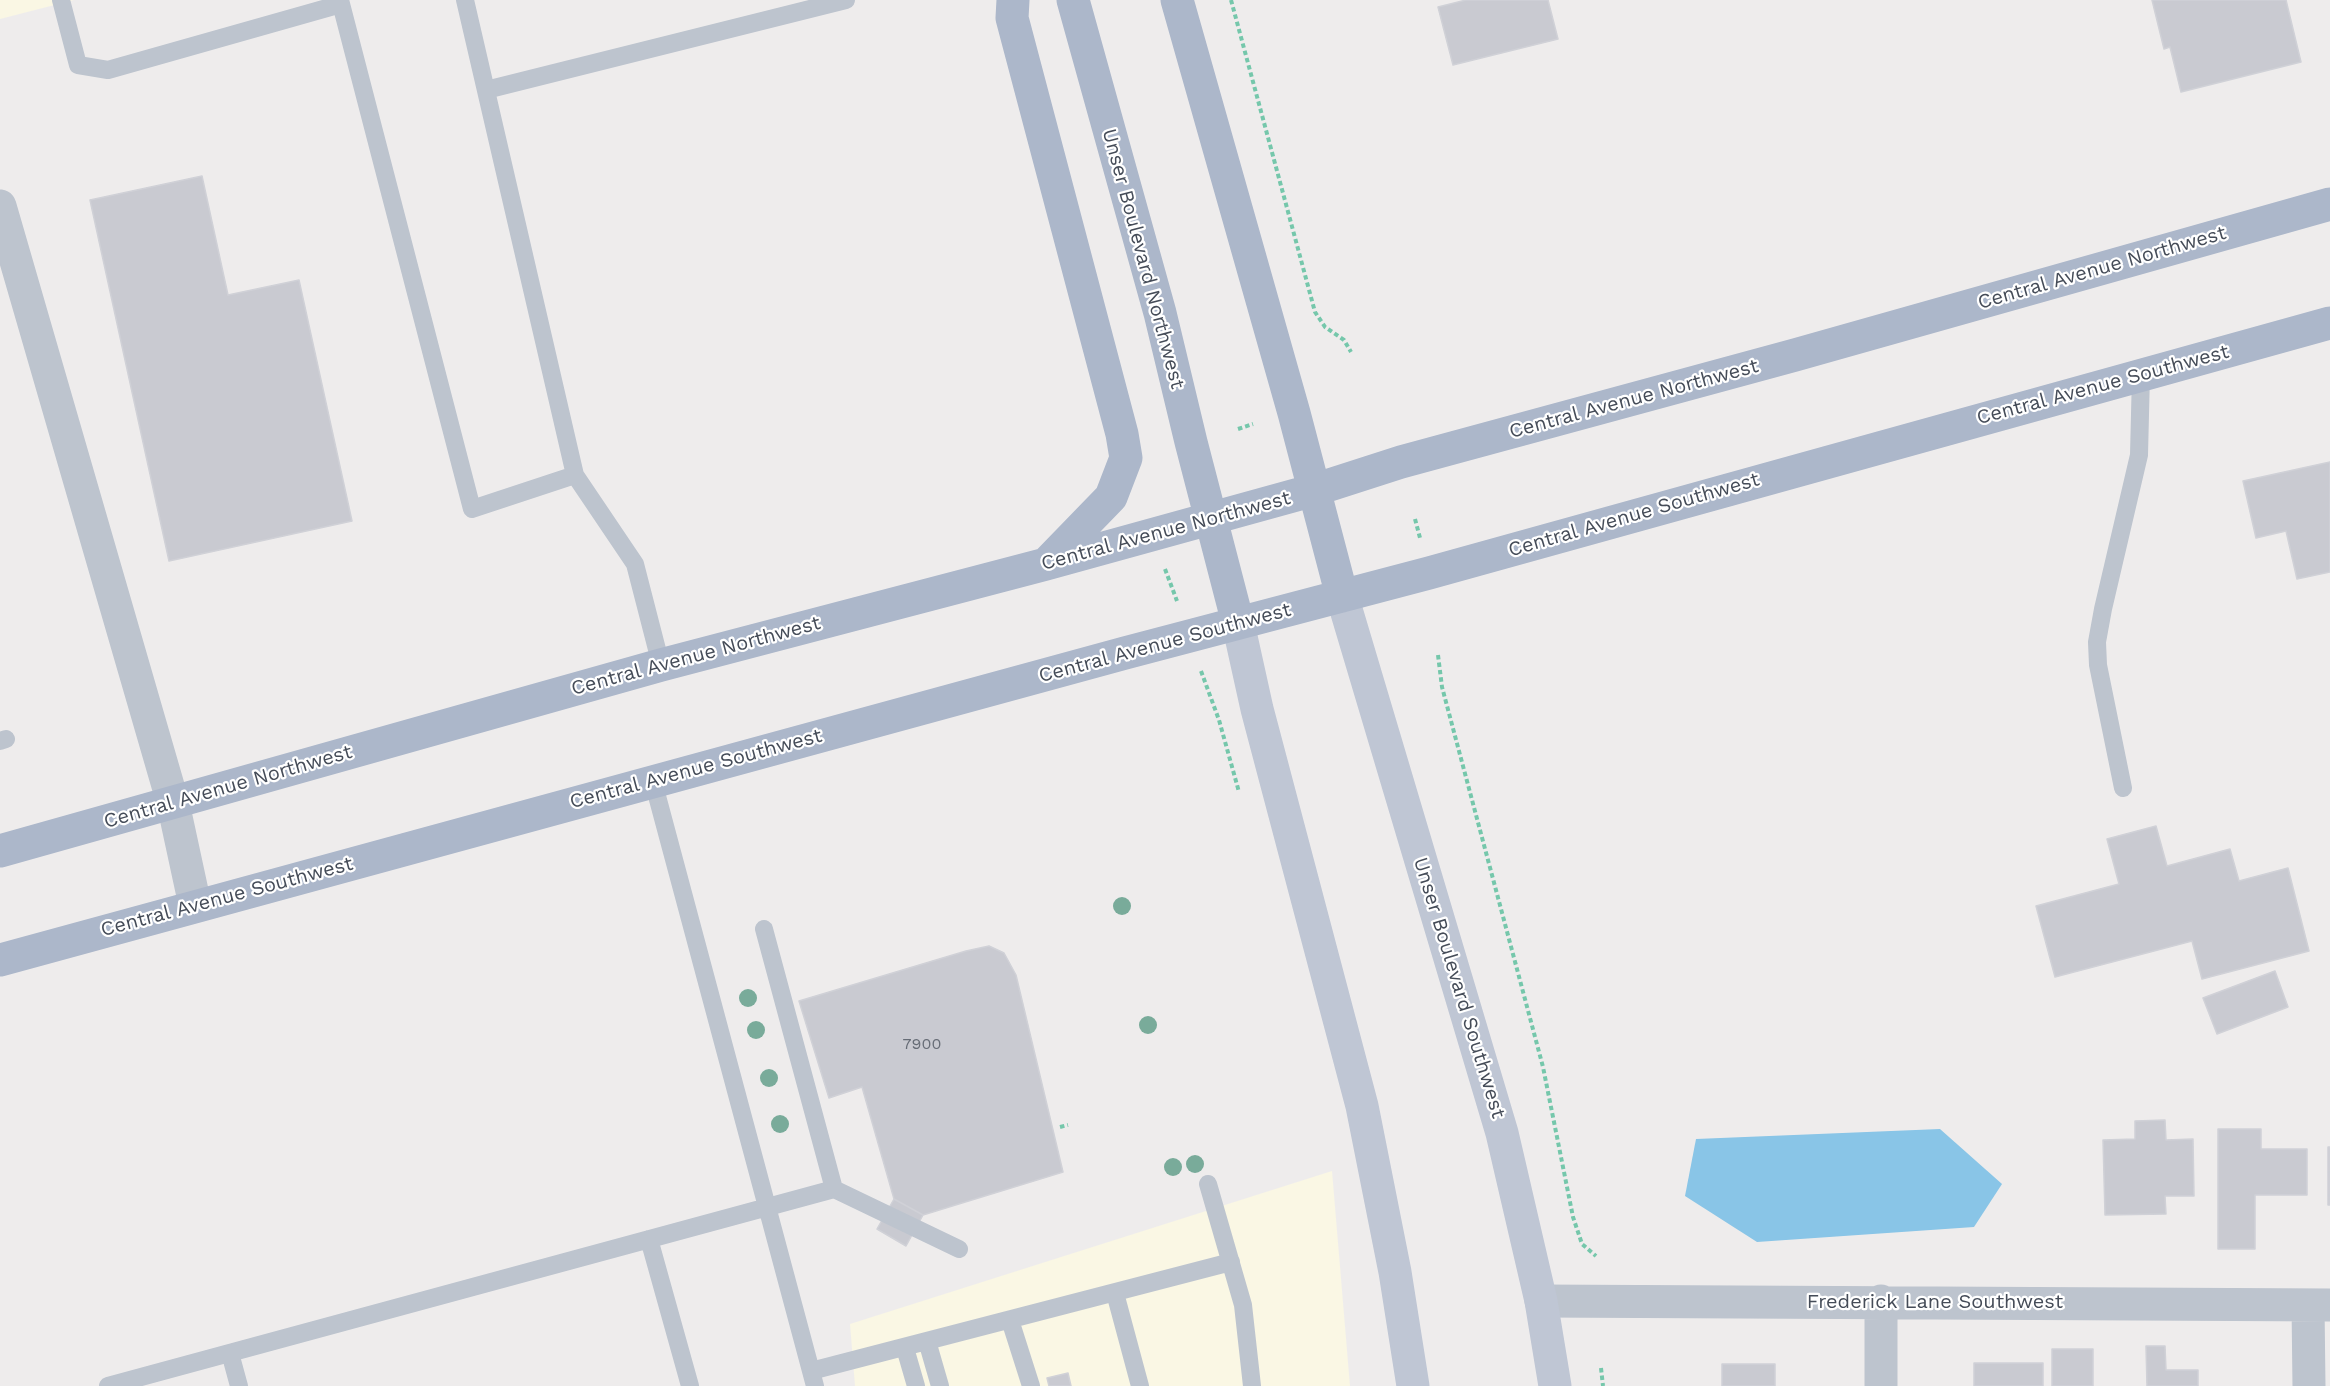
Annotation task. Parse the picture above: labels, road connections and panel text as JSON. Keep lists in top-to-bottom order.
{
  "streets": {
    "main road": [
      "Unser Boulevard Northwest",
      "Central Avenue Northwest",
      "Central Avenue Southwest",
      "Unser Boulevard Southwest"
    ],
    "street": ["Frederick Lane Southwest"]
  },
  "crossings": [
    ["Unser Boulevard Northwest", "Central Avenue Northwest"],
    ["Unser Boulevard Northwest", "Central Avenue Southwest"],
    ["Central Avenue Southwest", "Unser Boulevard Southwest"],
    ["Unser Boulevard Southwest", "Frederick Lane Southwest"]
  ],
  "house_numbers": ["7900"]
}
